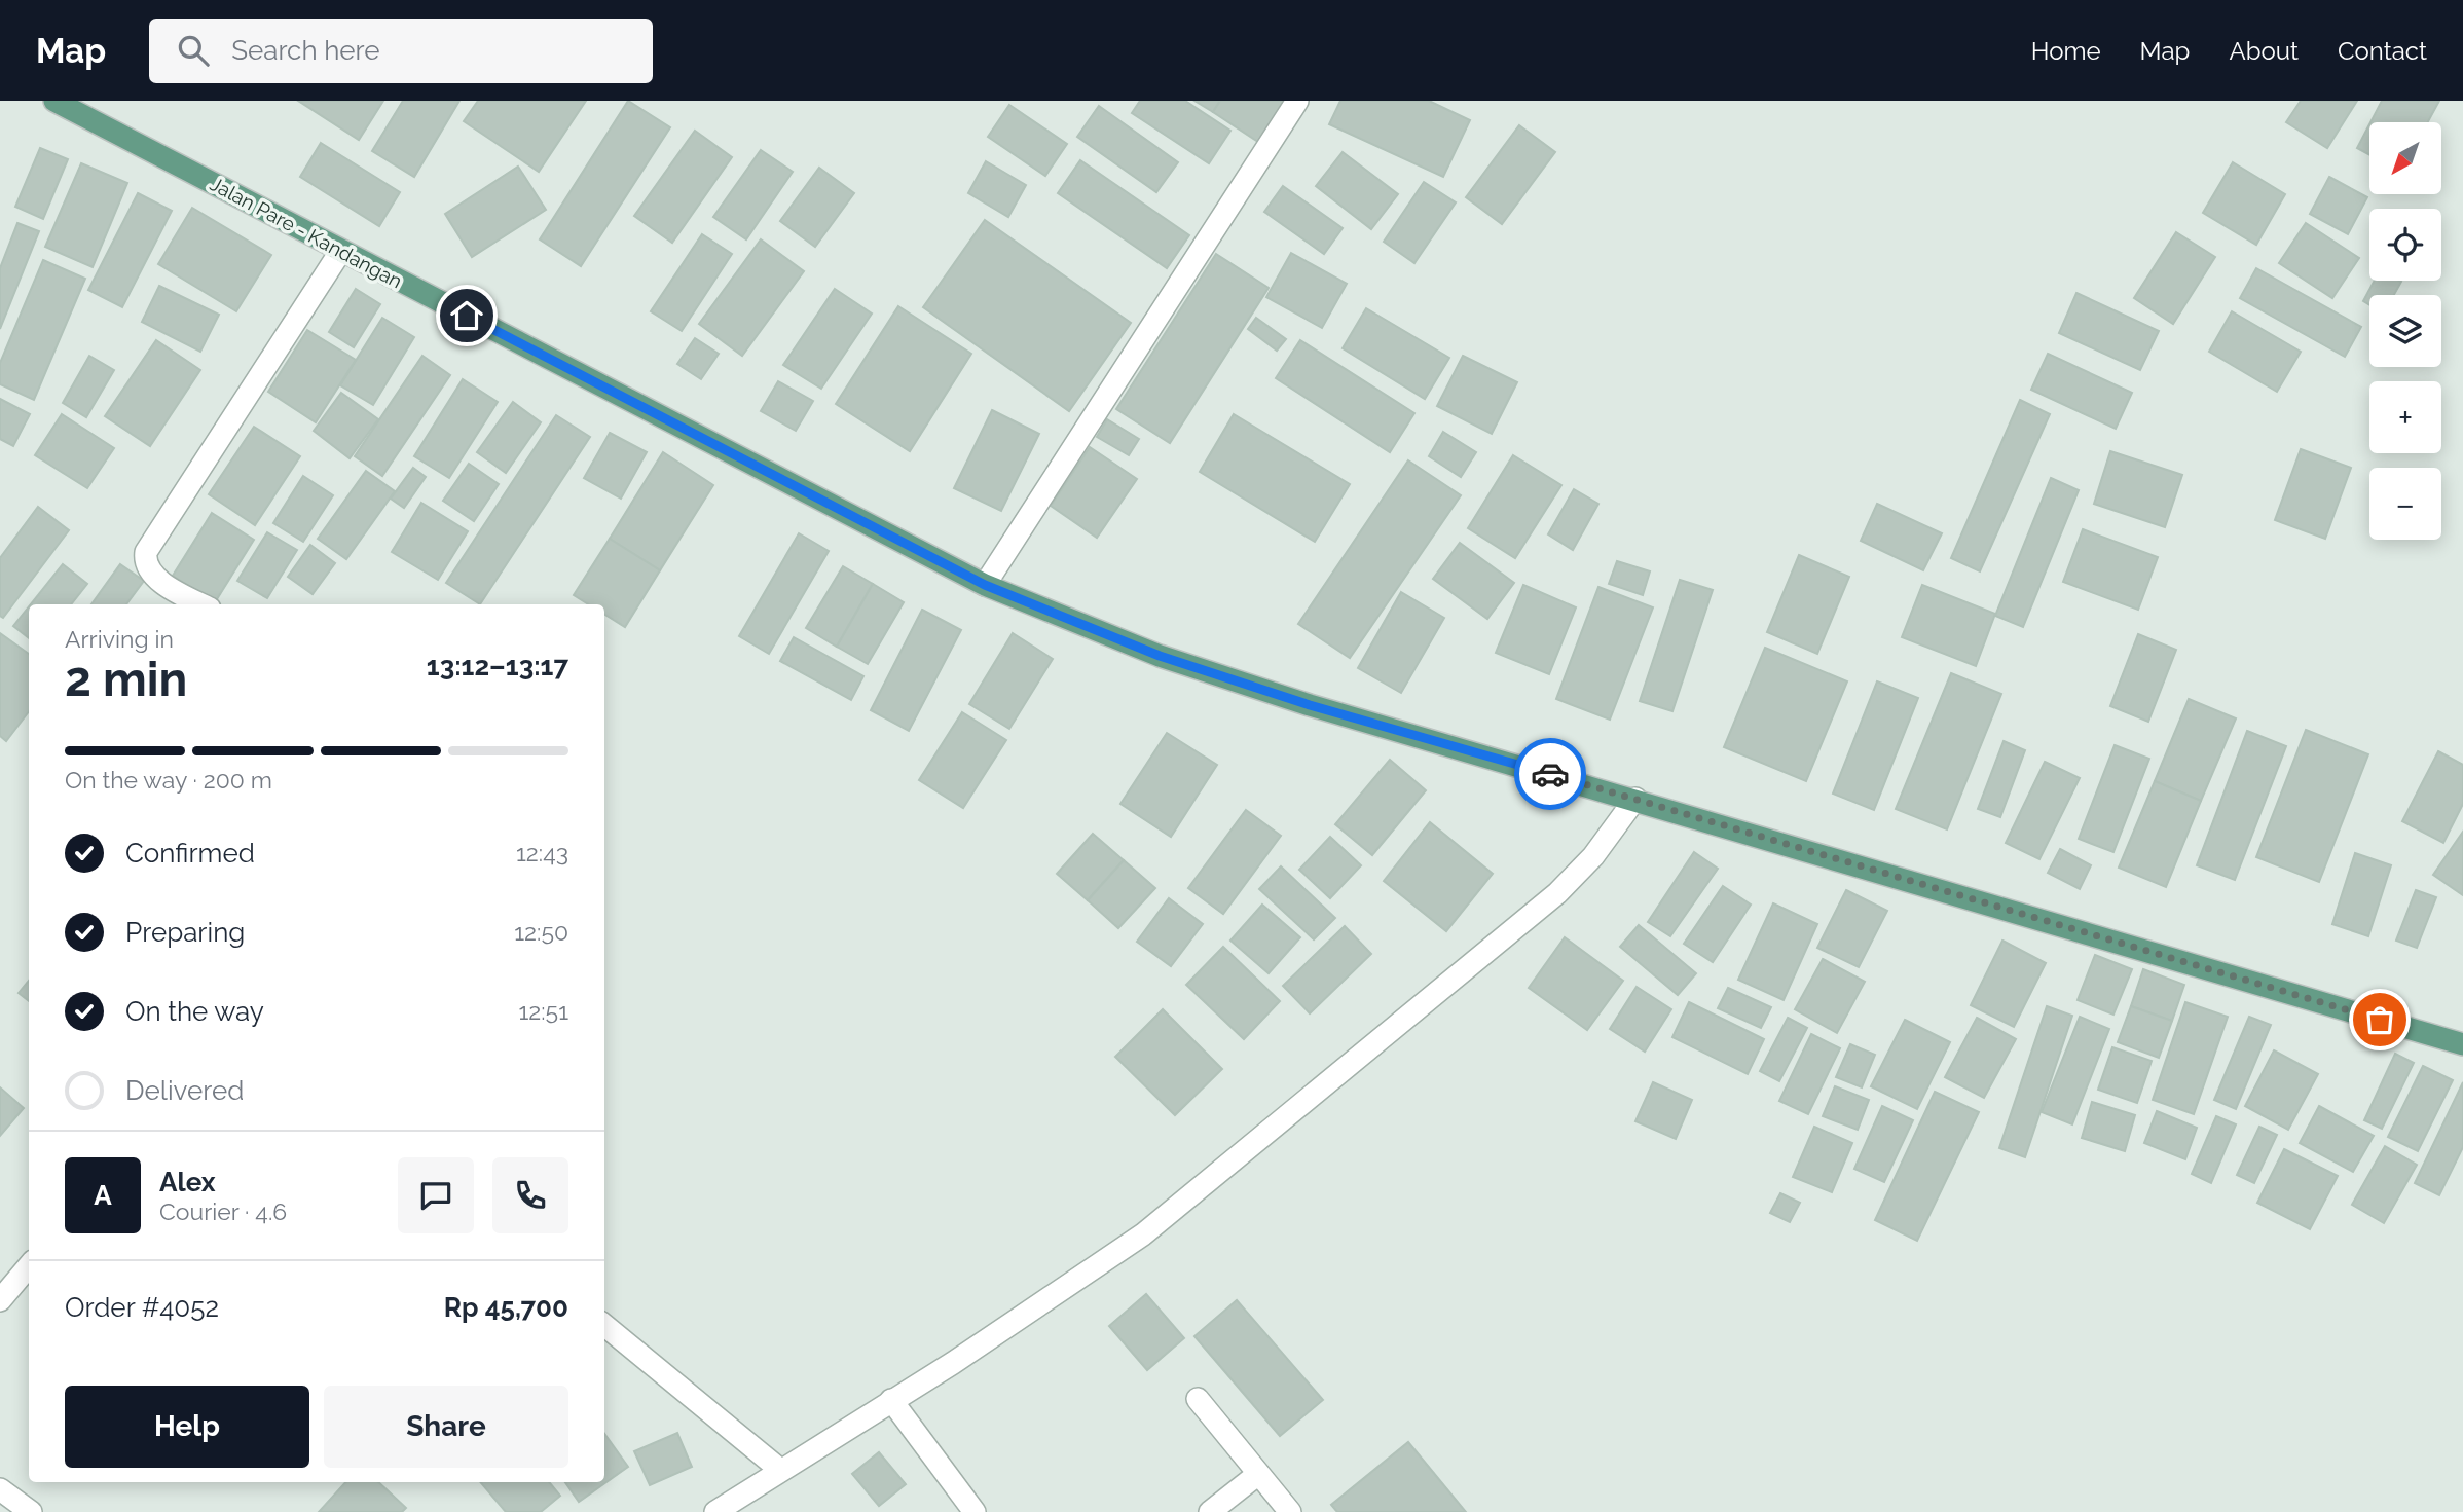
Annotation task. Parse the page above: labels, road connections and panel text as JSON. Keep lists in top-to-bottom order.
{
  "streets": {
    "main road": ["Jalan Pare - Kandangan"]
  },
  "north": "bottom left",
  "page": {
    "header": "Map",
    "search": "Search here",
    "nav": [
      "Home",
      "Map",
      "About",
      "Contact"
    ],
    "map_buttons": ["+", "−"],
    "heading": ["2 min", "Arriving in", "13:12–13:17"],
    "panel": [
      "Alex",
      "Courier · 4.6",
      "Order #4052",
      "Rp 45,700"
    ],
    "bar": "On the way · 200 m",
    "list": [
      ["Confirmed", "12:43"],
      ["Preparing", "12:50"],
      ["On the way", "12:51"],
      "Delivered"
    ],
    "round": "A",
    "buttons": ["Help", "Share"]
  }
}
